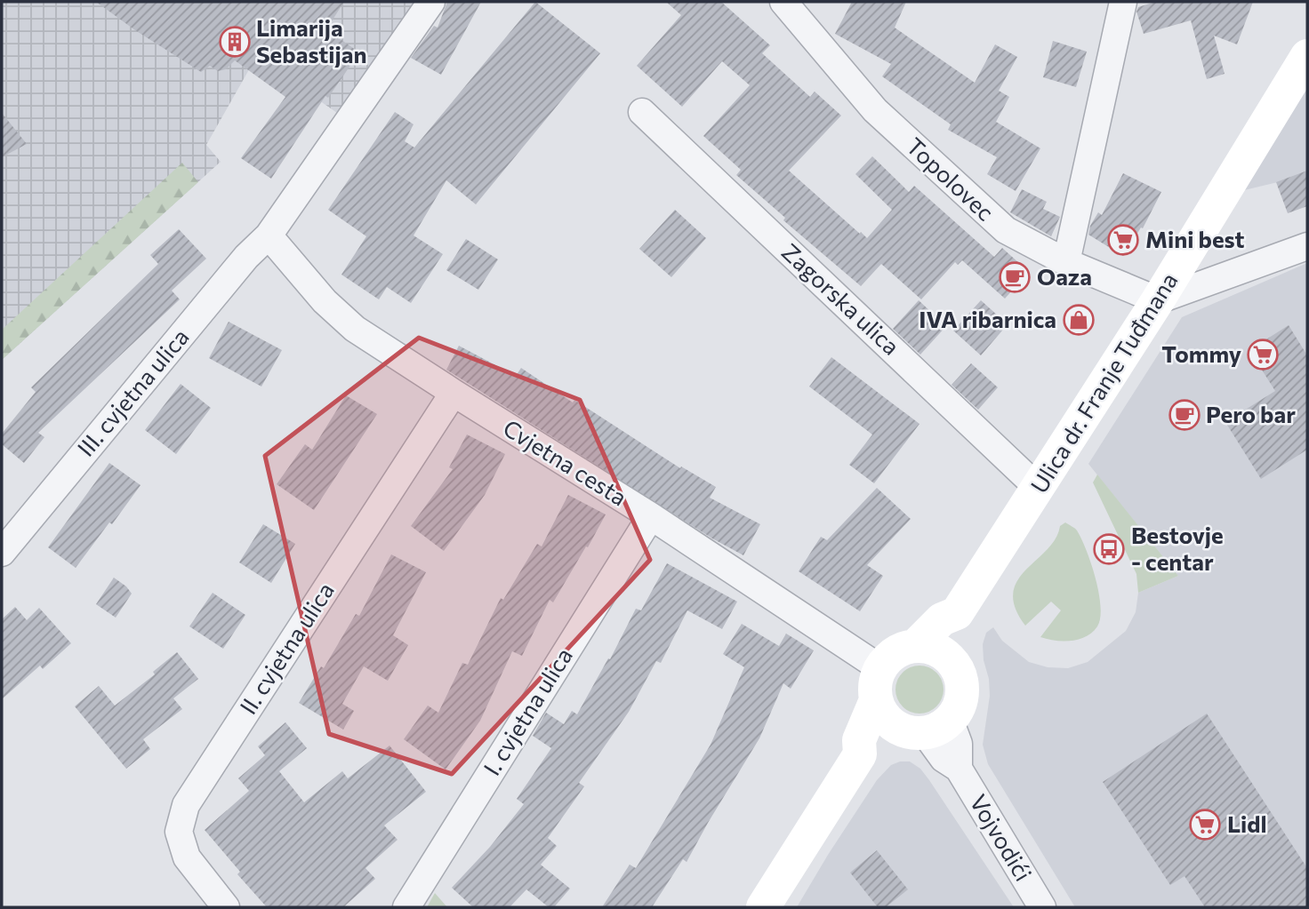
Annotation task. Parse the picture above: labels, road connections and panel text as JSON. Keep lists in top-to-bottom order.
{
  "streets": {
    "main road": ["Ulica dr. Franje Tuđmana"],
    "street": [
      "Topolovec",
      "Zagorska ulica",
      "III. cvjetna ulica",
      "Cvjetna cesta",
      "II. cvjetna ulica",
      "I. cvjetna ulica",
      "Vojvodići"
    ]
  },
  "crossings": [
    ["Topolovec", "Ulica dr. Franje Tuđmana"],
    ["Zagorska ulica", "Ulica dr. Franje Tuđmana"],
    ["Ulica dr. Franje Tuđmana", "Cvjetna cesta"],
    ["Ulica dr. Franje Tuđmana", "Vojvodići"],
    ["III. cvjetna ulica", "Cvjetna cesta"],
    ["Cvjetna cesta", "II. cvjetna ulica"],
    ["Cvjetna cesta", "I. cvjetna ulica"],
    ["Cvjetna cesta", "Vojvodići"]
  ],
  "places": {
    "building": ["Limarija Sebastijan"],
    "supermarket": ["Mini best", "Tommy", "Lidl"],
    "cafe": ["Oaza", "Pero bar"],
    "shop": ["IVA ribarnica"],
    "bus stop": ["Bestovje - centar"]
  }
}
